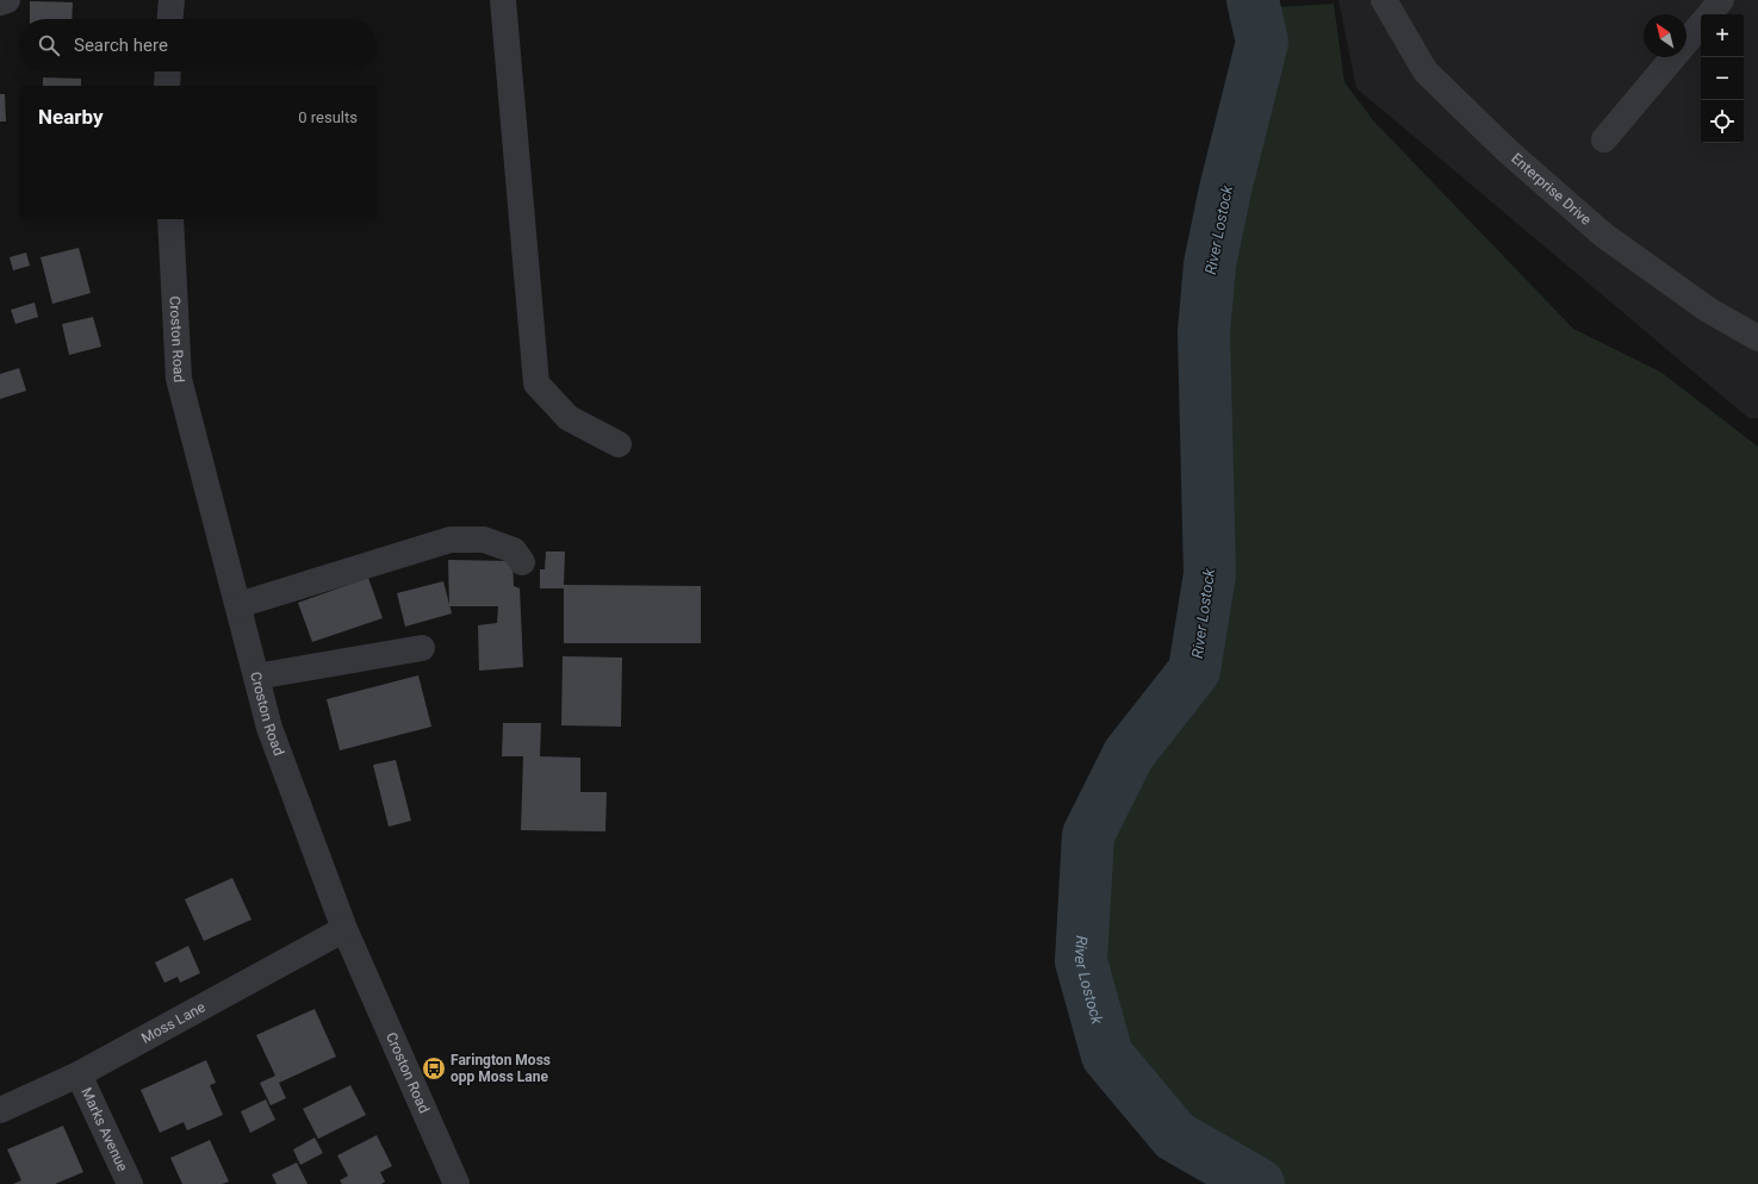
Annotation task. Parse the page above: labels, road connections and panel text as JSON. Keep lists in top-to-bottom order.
{
  "streets": {
    "street": [
      "Enterprise Drive",
      "Croston Road",
      "Moss Lane",
      "Marks Avenue"
    ]
  },
  "crossings": [
    ["Croston Road", "Moss Lane"],
    ["Moss Lane", "Marks Avenue"]
  ],
  "water": ["River Lostock"],
  "places": {
    "bus stop": ["Farington Moss opp Moss Lane"]
  },
  "north": "top left",
  "page": {
    "map_buttons": ["+", "−"],
    "search": "Search here",
    "heading": ["Nearby", "0 results"]
  }
}
